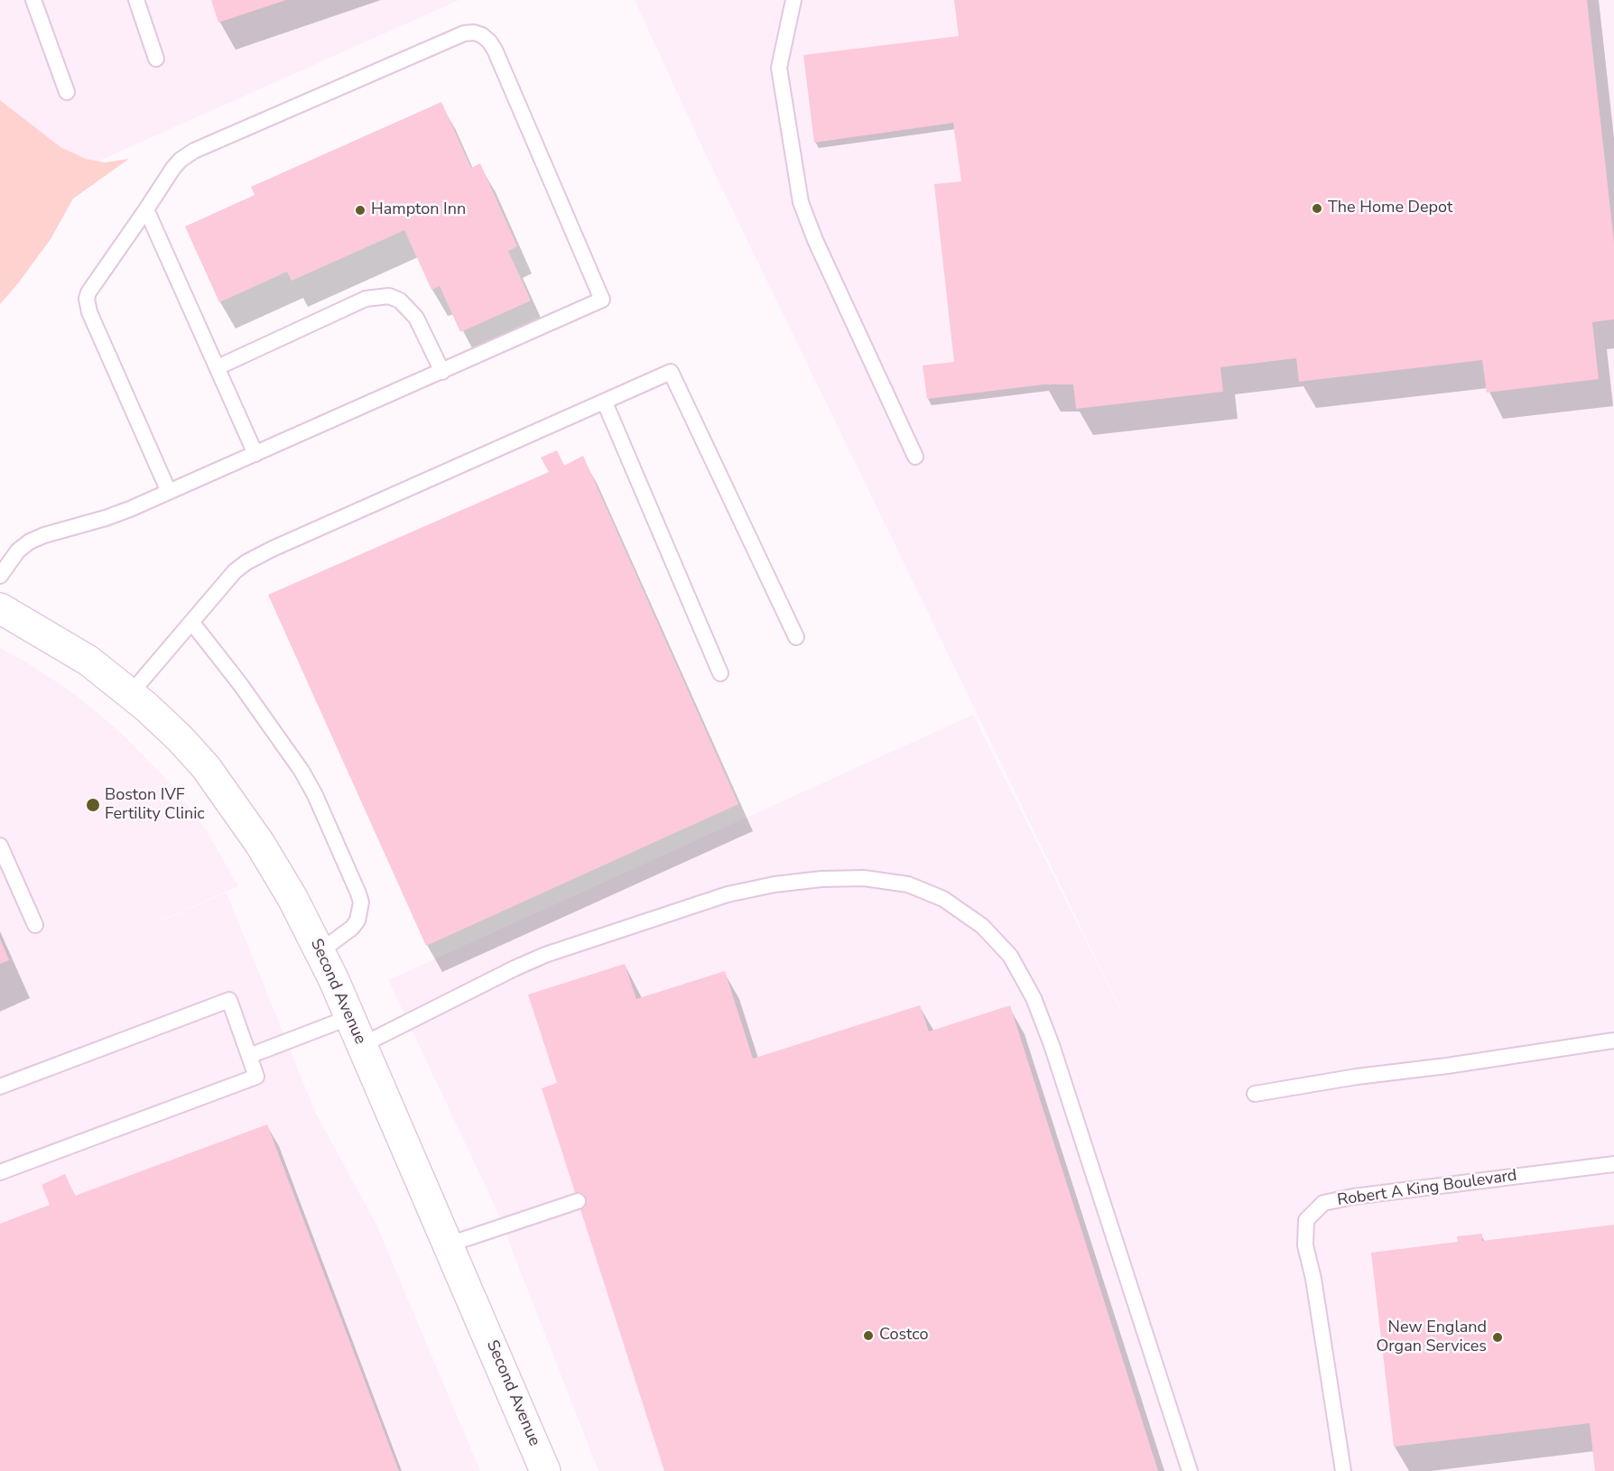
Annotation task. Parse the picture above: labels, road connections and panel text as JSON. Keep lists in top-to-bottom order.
{
  "streets": {
    "street": ["Second Avenue"],
    "lane": ["Robert A King Boulevard"]
  },
  "places": [
    "The Home Depot",
    "Hampton Inn",
    "Boston IVF Fertility Clinic",
    "Costco",
    "New England Organ Services"
  ]
}
